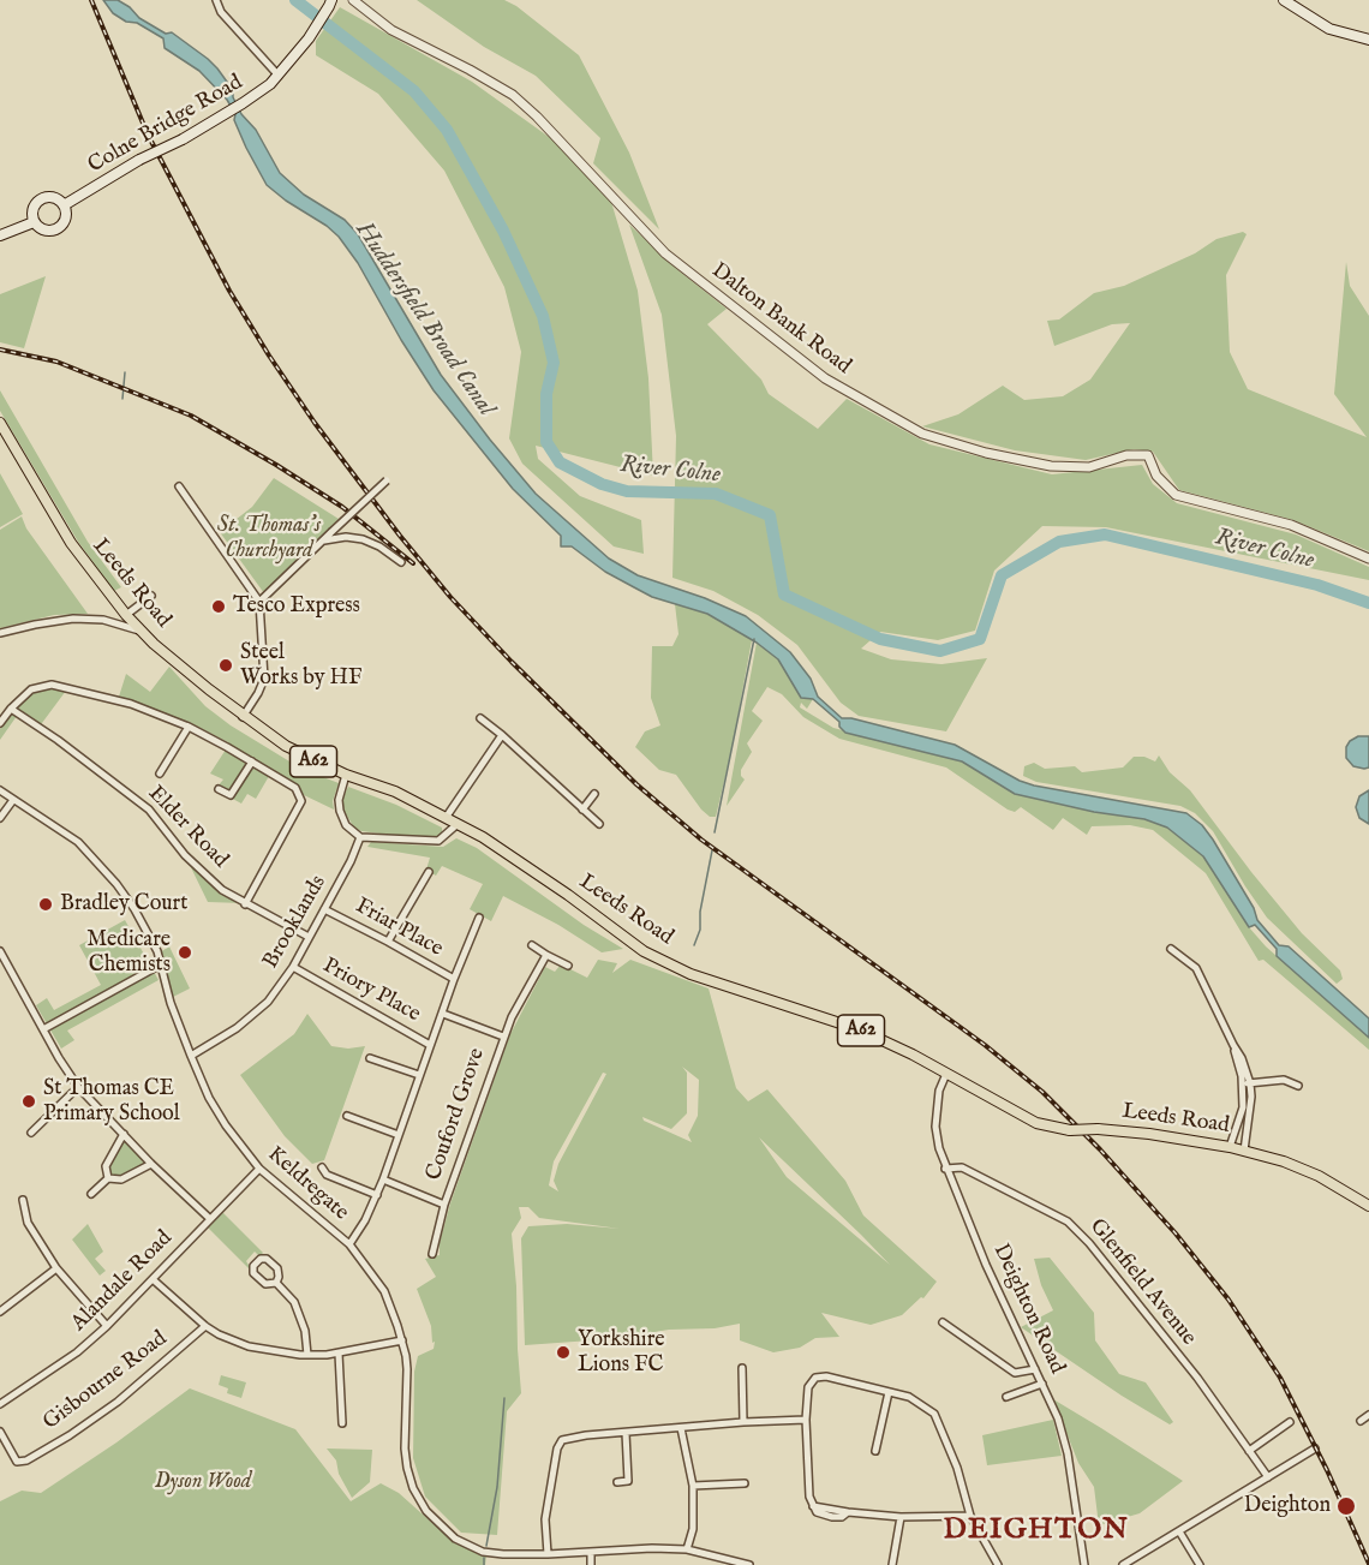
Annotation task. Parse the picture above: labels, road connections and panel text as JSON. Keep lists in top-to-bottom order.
{
  "streets": {
    "main road": ["Colne Bridge Road", "Leeds Road", "A62"],
    "street": [
      "Dalton Bank Road",
      "Elder Road",
      "Brooklands",
      "Friar Place",
      "Priory Place",
      "Couford Grove",
      "Keldregate",
      "Alandale Road",
      "Glenfield Avenue",
      "Deighton Road",
      "Gisbourne Road"
    ]
  },
  "crossings": [
    ["Leeds Road", "Deighton Road"],
    ["Elder Road", "Brooklands"],
    ["Brooklands", "Friar Place"],
    ["Brooklands", "Priory Place"],
    ["Brooklands", "Keldregate"],
    ["Keldregate", "Alandale Road"],
    ["Glenfield Avenue", "Deighton Road"]
  ],
  "districts": ["DEIGHTON"],
  "water": ["Huddersfield Broad Canal", "River Colne"],
  "parks": ["St. Thomas's Churchyard", "Dyson Wood"],
  "places": [
    "Tesco Express",
    "Steel Works by HF",
    "Bradley Court",
    "Medicare Chemists",
    "St Thomas CE Primary School",
    "Yorkshire Lions FC",
    "Deighton"
  ]
}
